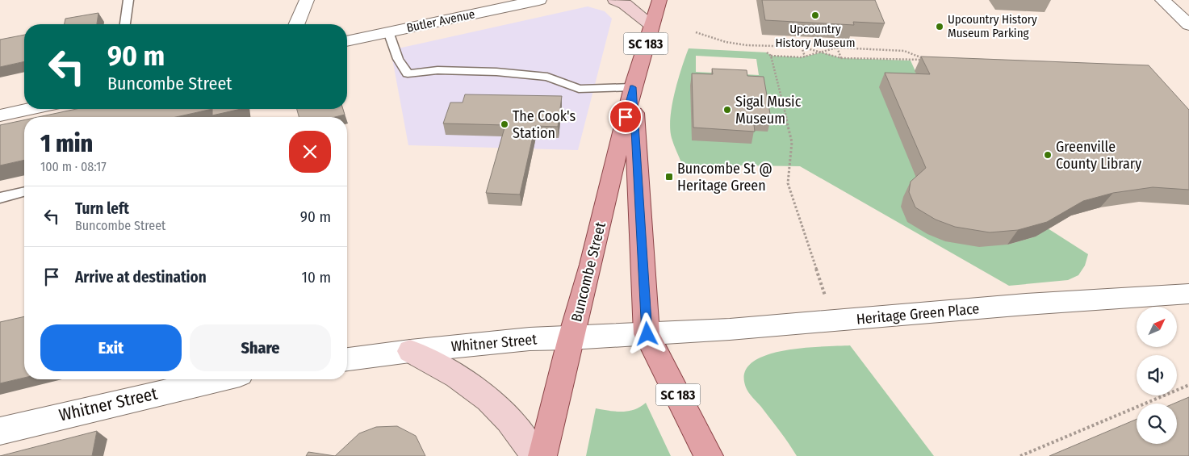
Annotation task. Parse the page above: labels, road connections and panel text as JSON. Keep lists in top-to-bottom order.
{
  "streets": {
    "main road": ["SC 183", "Buncombe Street"],
    "street": ["Butler Avenue", "Heritage Green Place", "Whitner Street"]
  },
  "crossings": [
    ["SC 183", "Buncombe Street"],
    ["SC 183", "Heritage Green Place"],
    ["SC 183", "Whitner Street"],
    ["Buncombe Street", "Heritage Green Place"],
    ["Buncombe Street", "Whitner Street"],
    ["Heritage Green Place", "Whitner Street"]
  ],
  "places": {
    "other": [
      "Upcountry History Museum",
      "Upcountry History Museum Parking",
      "Sigal Music Museum",
      "The Cook's Station",
      "Greenville County Library"
    ],
    "transit": ["Buncombe St @ Heritage Green"]
  },
  "north": "top right",
  "page": {
    "turn": ["90 m", "Buncombe Street"],
    "heading": ["1 min", "100 m · 08:17"],
    "list": [
      {
        "name": "Turn left",
        "note": "Buncombe Street",
        "value": "90 m"
      },
      {
        "name": "Arrive at destination",
        "value": "10 m"
      }
    ],
    "buttons": ["Exit", "Share"]
  }
}
